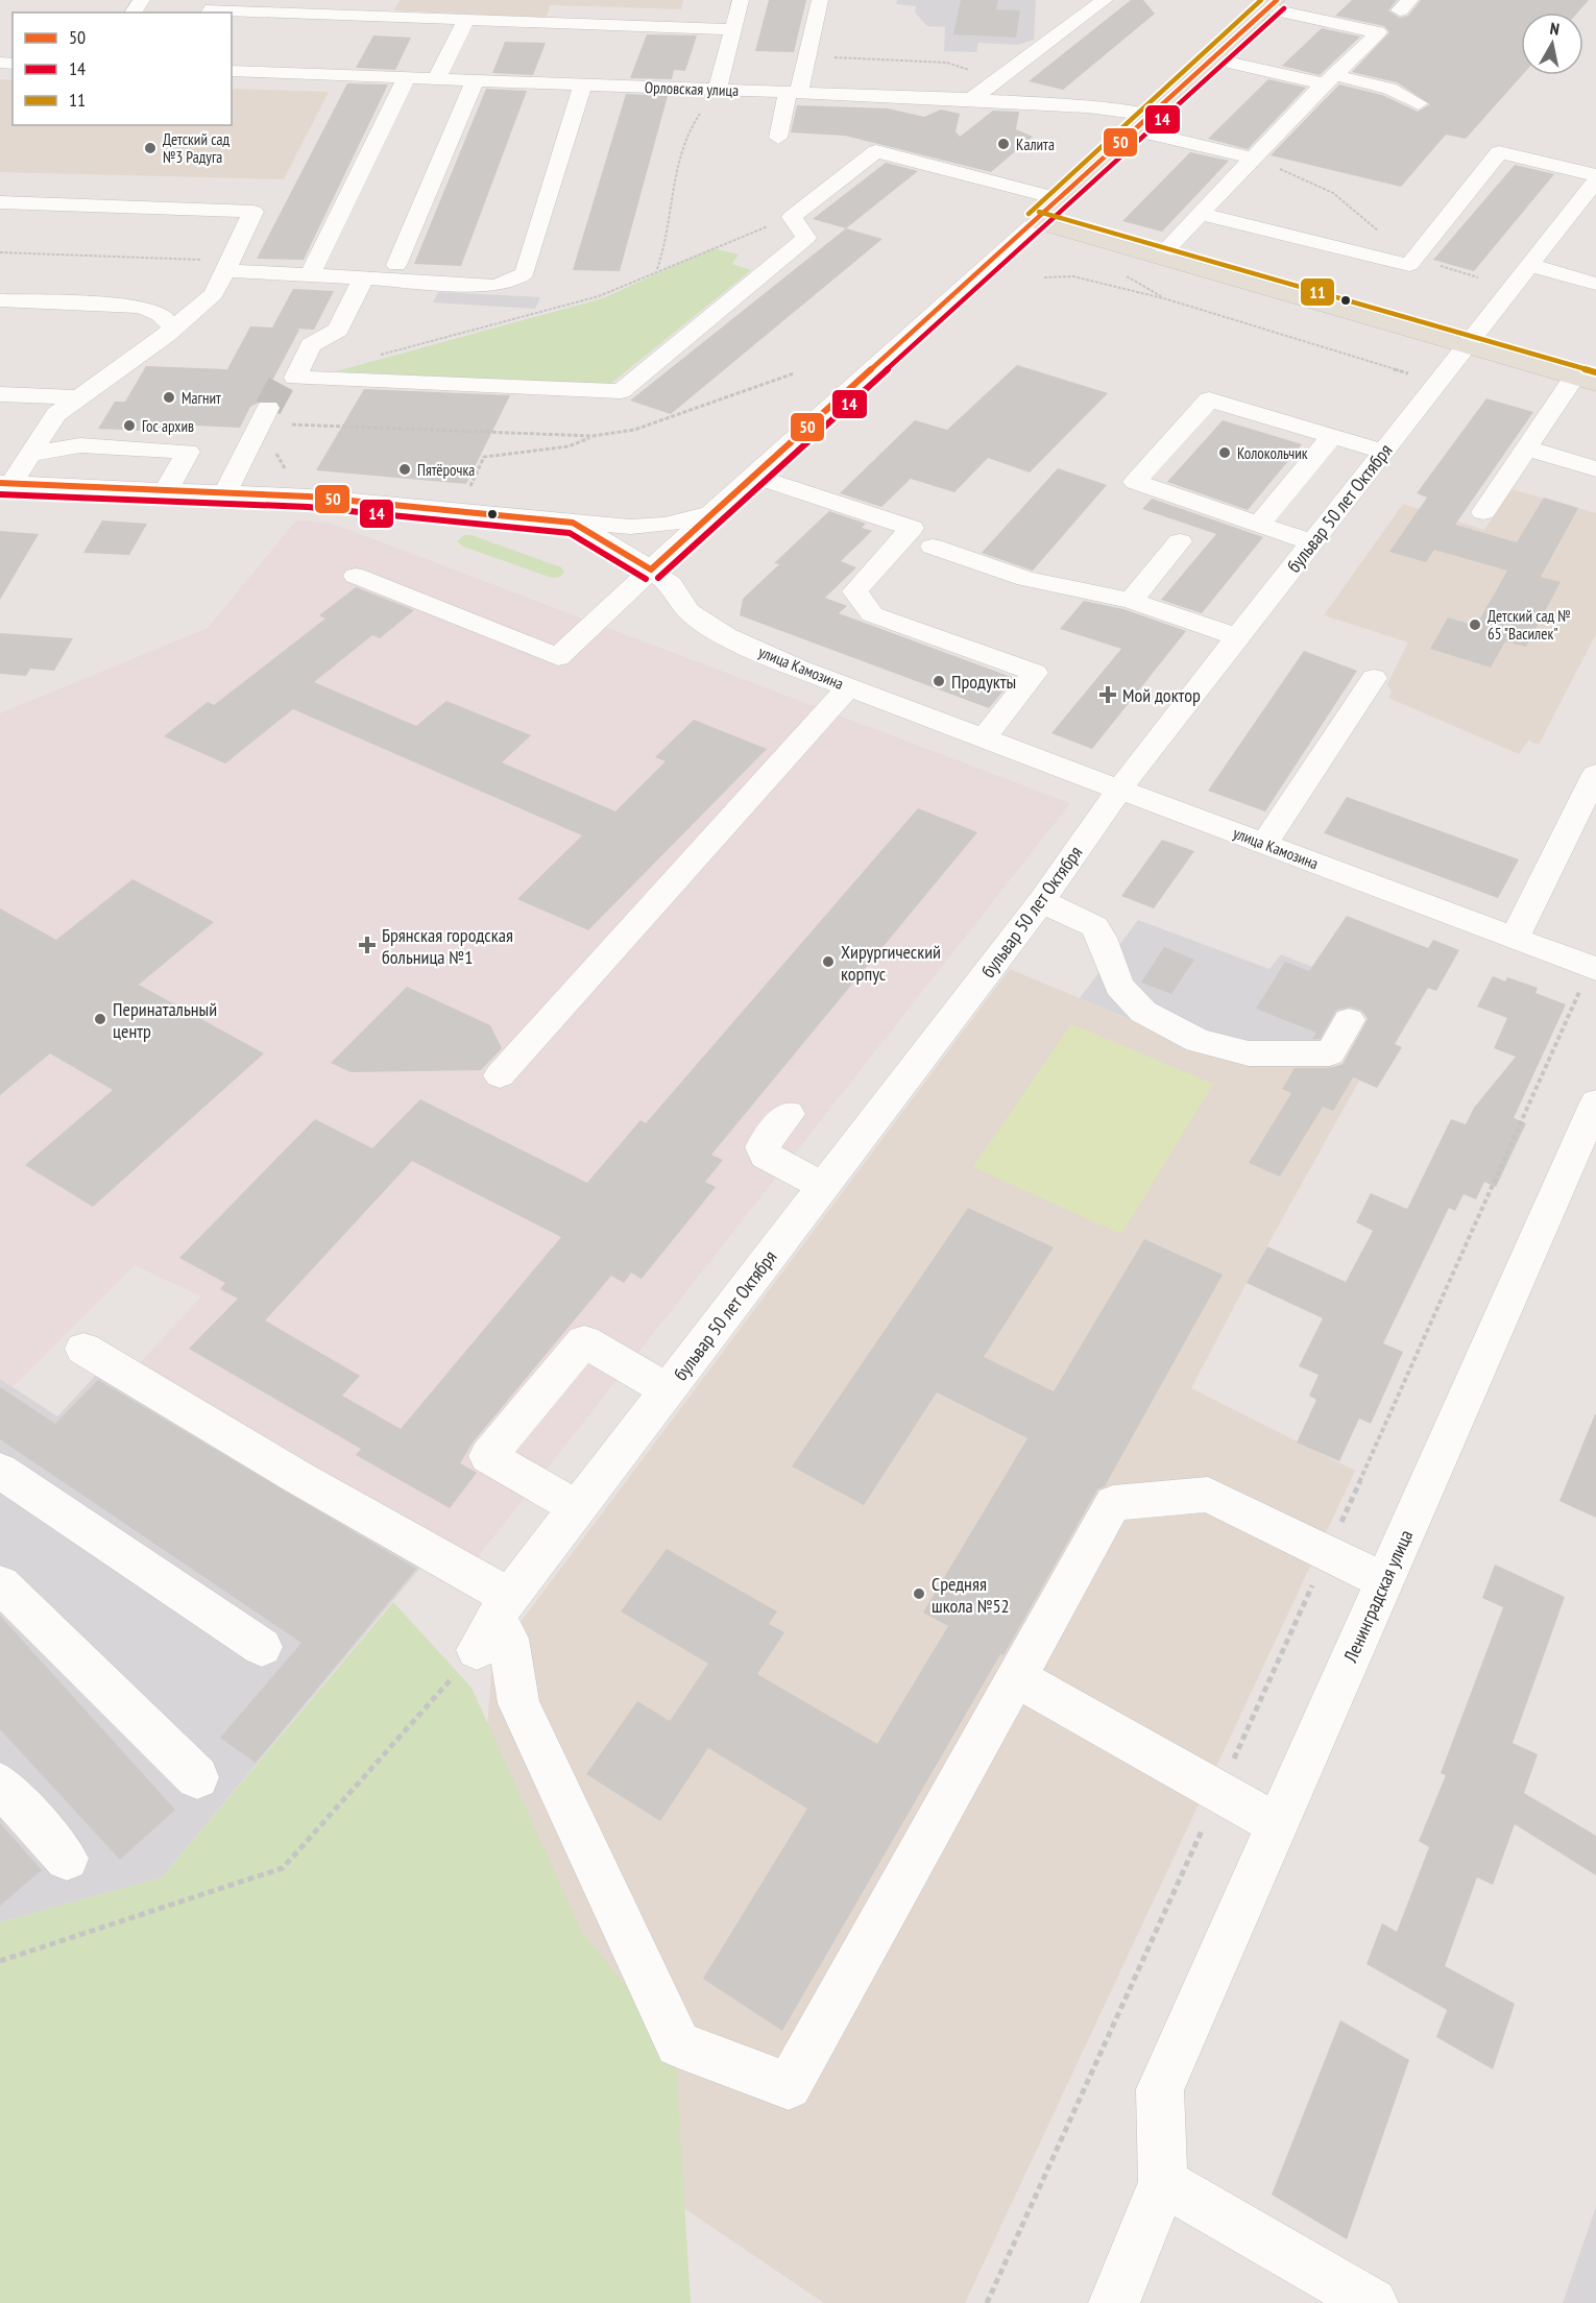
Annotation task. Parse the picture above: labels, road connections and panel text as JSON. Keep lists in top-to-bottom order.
{
  "streets": {
    "street": [
      "Орловская улица",
      "бульвар 50 лет Октября",
      "улица Камозина",
      "Ленинградская улица"
    ]
  },
  "crossings": [
    ["бульвар 50 лет Октября", "улица Камозина"]
  ],
  "places": {
    "other": [
      "Калита",
      "Детский сад №3 Радуга",
      "Магнит",
      "Гос архив",
      "Колокольчик",
      "Пятёрочка",
      "Детский сад № 65 \"Василек\"",
      "Продукты",
      "Хирургический корпус",
      "Перинатальный центр",
      "Средняя школа №52"
    ],
    "health": ["Мой доктор", "Брянская городская больница №1"]
  },
  "lines": ["transit line 50", "transit line 11", "transit line 14"],
  "legend": ["50", "14", "11"],
  "north": "top"
}
